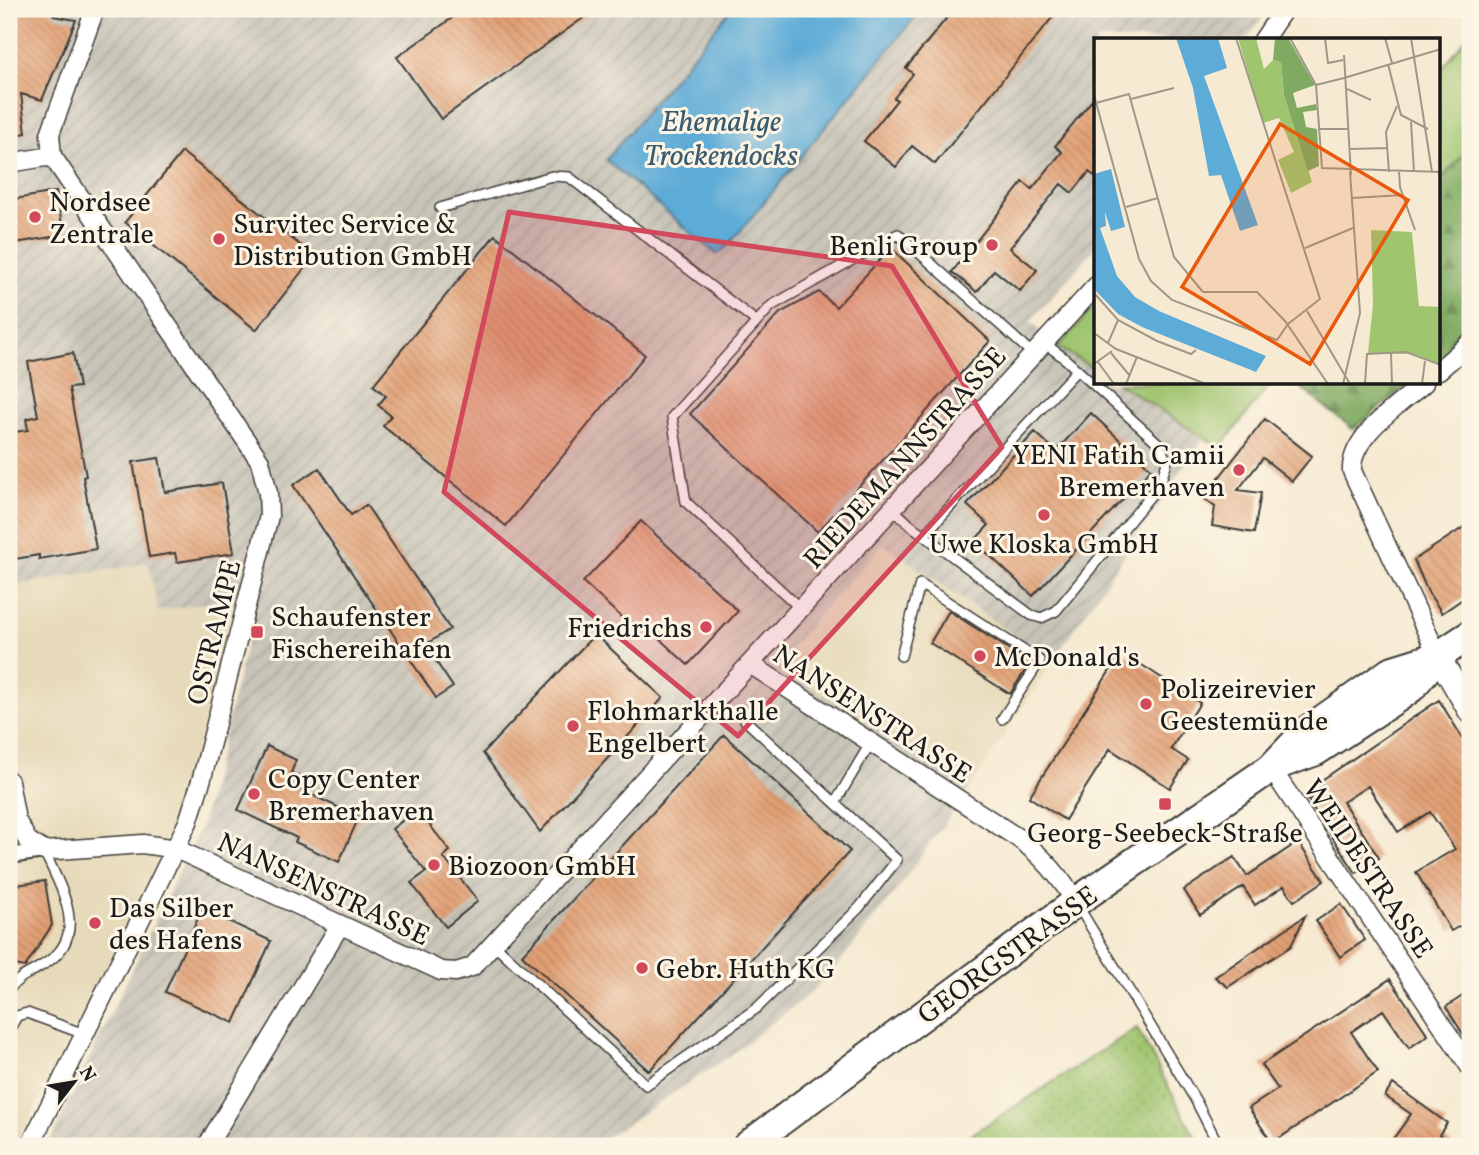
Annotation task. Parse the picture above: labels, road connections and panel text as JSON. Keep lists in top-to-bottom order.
{
  "streets": {
    "main road": ["GEORGSTRASSE"],
    "street": [
      "RIEDEMANNSTRASSE",
      "OSTRAMPE",
      "NANSENSTRASSE",
      "WEIDESTRASSE"
    ]
  },
  "crossings": [
    ["RIEDEMANNSTRASSE", "NANSENSTRASSE"],
    ["OSTRAMPE", "NANSENSTRASSE"],
    ["NANSENSTRASSE", "GEORGSTRASSE"],
    ["WEIDESTRASSE", "GEORGSTRASSE"]
  ],
  "water": ["Ehemalige Trockendocks"],
  "places": {
    "other": [
      "Nordsee Zentrale",
      "Survitec Service & Distribution GmbH",
      "Benli Group",
      "YENI Fatih Camii Bremerhaven",
      "Uwe Kloska GmbH",
      "Friedrichs",
      "McDonald's",
      "Polizeirevier Geestemünde",
      "Flohmarkthalle Engelbert",
      "Copy Center Bremerhaven",
      "Biozoon GmbH",
      "Das Silber des Hafens",
      "Gebr. Huth KG"
    ],
    "transit": ["Schaufenster Fischereihafen", "Georg-Seebeck-Straße"]
  },
  "north": "top right"
}
